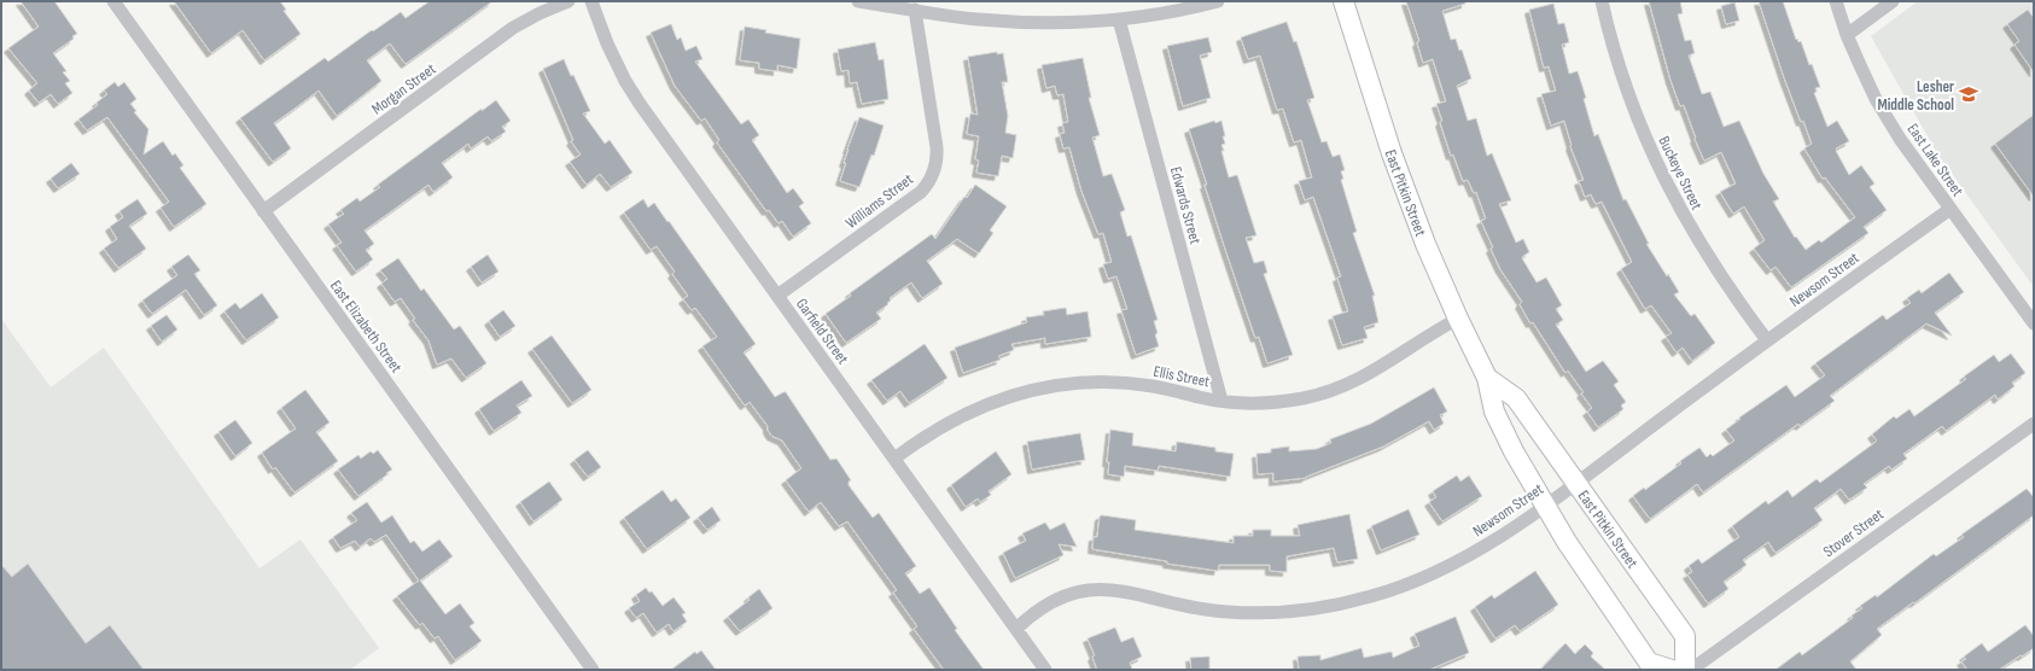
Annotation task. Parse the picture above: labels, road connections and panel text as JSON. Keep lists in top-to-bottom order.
{
  "streets": {
    "street": [
      "Morgan Street",
      "East Lake Street",
      "Buckeye Street",
      "East Pitkin Street",
      "Williams Street",
      "Edwards Street",
      "Newsom Street",
      "East Elizabeth Street",
      "Garfield Street",
      "Ellis Street",
      "Stover Street"
    ]
  },
  "crossings": [
    ["Morgan Street", "East Elizabeth Street"],
    ["East Lake Street", "Newsom Street"],
    ["Buckeye Street", "Newsom Street"],
    ["East Pitkin Street", "Newsom Street"],
    ["East Pitkin Street", "Ellis Street"],
    ["Williams Street", "Garfield Street"],
    ["Edwards Street", "Ellis Street"],
    ["Newsom Street", "Garfield Street"],
    ["Garfield Street", "Ellis Street"]
  ],
  "places": {
    "school or university": ["Lesher Middle School"]
  }
}
